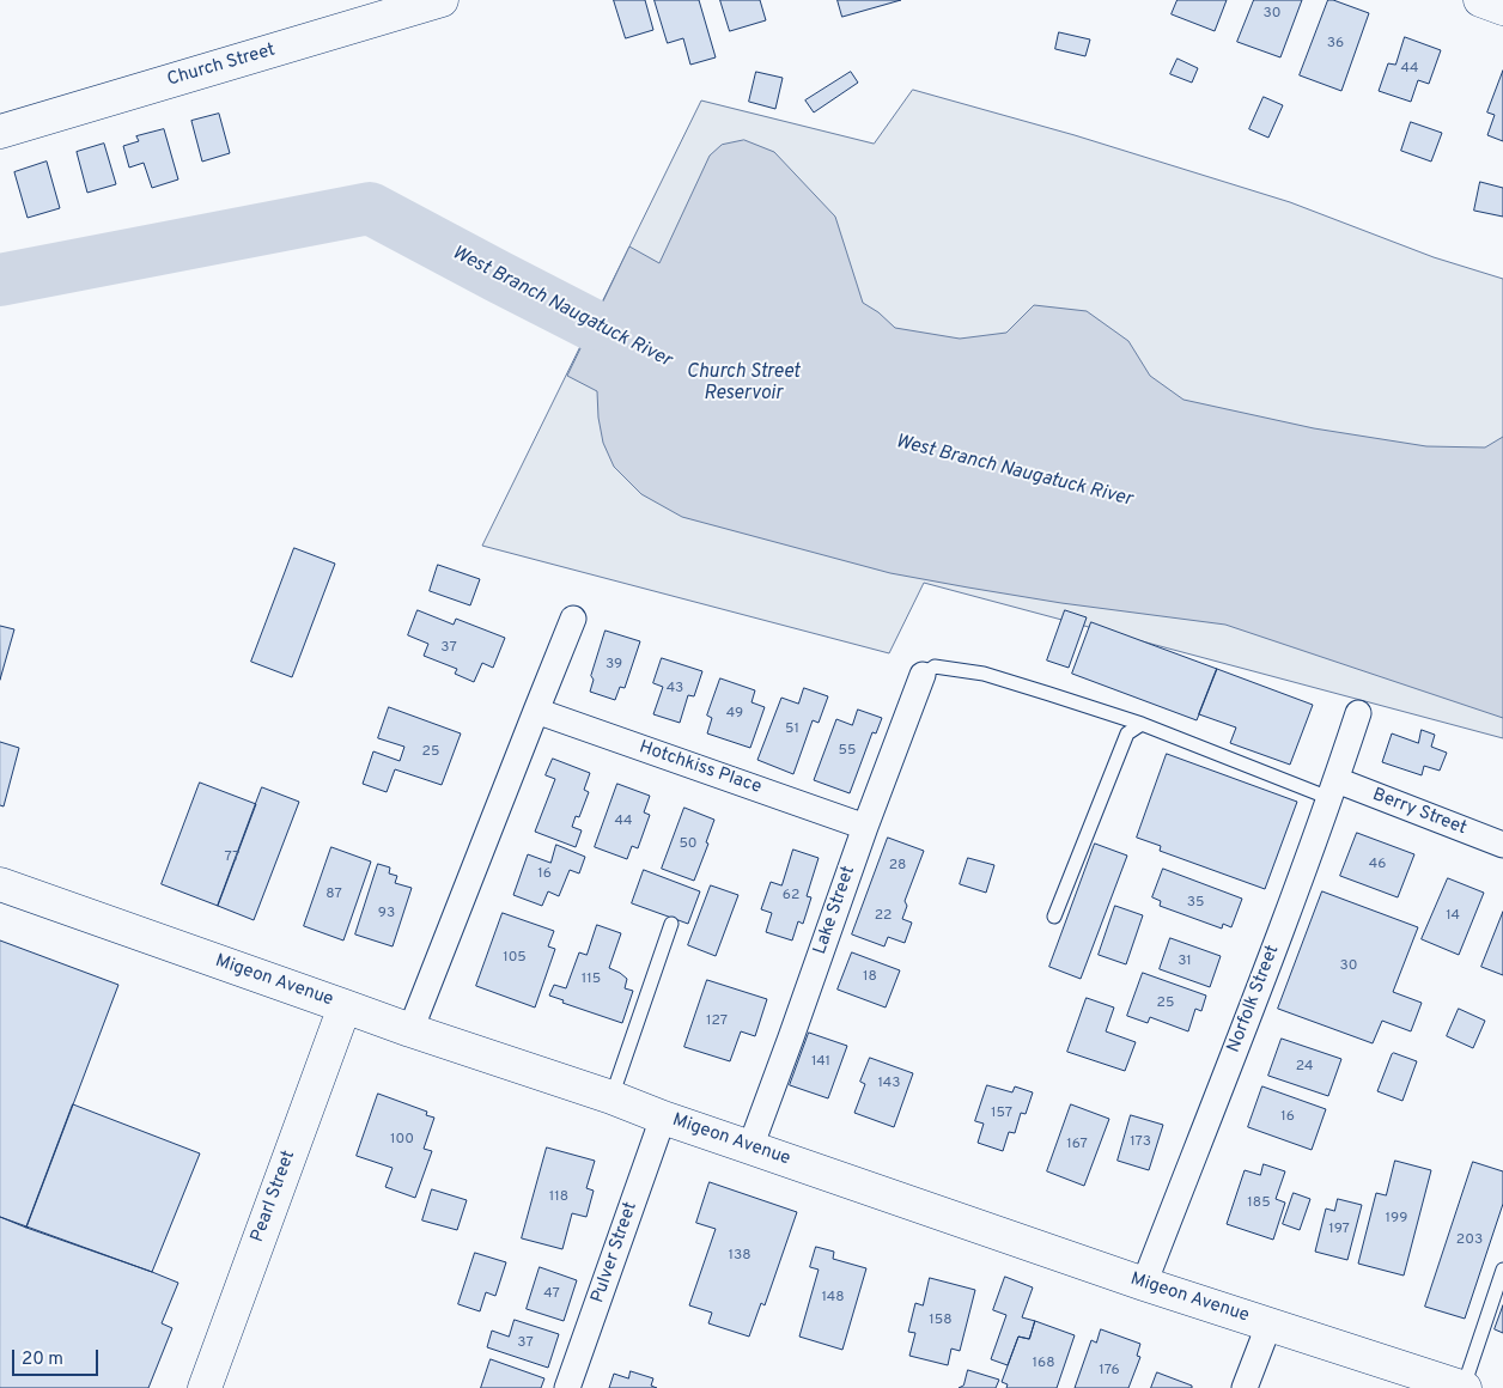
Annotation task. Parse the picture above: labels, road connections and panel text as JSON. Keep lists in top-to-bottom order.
{
  "streets": {
    "main road": ["Church Street", "Migeon Avenue", "Pearl Street"],
    "street": [
      "Hotchkiss Place",
      "Berry Street",
      "Lake Street",
      "Norfolk Street",
      "Pulver Street"
    ]
  },
  "crossings": [
    ["Hotchkiss Place", "Lake Street"],
    ["Berry Street", "Norfolk Street"],
    ["Lake Street", "Migeon Avenue"],
    ["Migeon Avenue", "Norfolk Street"],
    ["Migeon Avenue", "Pearl Street"],
    ["Migeon Avenue", "Pulver Street"]
  ],
  "water": ["West Branch Naugatuck River", "Church Street Reservoir"],
  "house_numbers": [
    "30",
    "36",
    "44",
    "37",
    "39",
    "43",
    "49",
    "51",
    "55",
    "25",
    "44",
    "50",
    "77",
    "46",
    "28",
    "16",
    "87",
    "62",
    "35",
    "93",
    "22",
    "14",
    "105",
    "31",
    "30",
    "18",
    "115",
    "25",
    "127",
    "141",
    "24",
    "143",
    "157",
    "16",
    "100",
    "173",
    "167",
    "118",
    "185",
    "199",
    "197",
    "203",
    "138",
    "47",
    "148",
    "158",
    "37",
    "168",
    "176"
  ],
  "scale_bar": "20 m"
}
